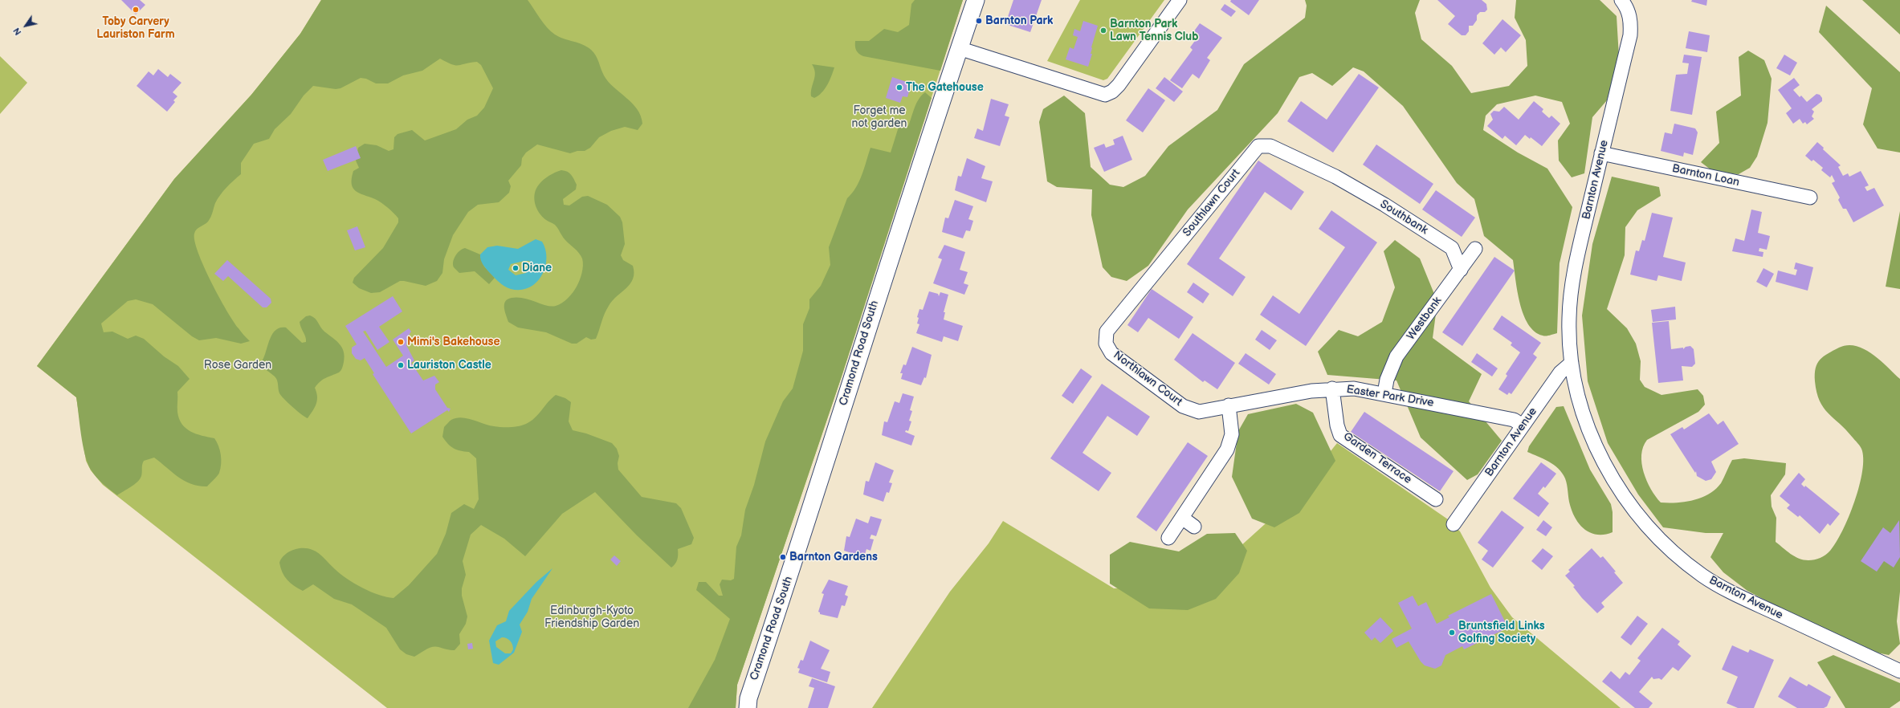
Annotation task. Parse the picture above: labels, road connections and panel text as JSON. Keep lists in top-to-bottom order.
{
  "streets": {
    "street": [
      "Barnton Loan",
      "Barnton Avenue",
      "Southlawn Court",
      "Southbank",
      "Westbank",
      "Cramond Road South",
      "Northlawn Court",
      "Easter Park Drive",
      "Garden Terrace"
    ]
  },
  "crossings": [
    ["Barnton Loan", "Barnton Avenue"],
    ["Barnton Avenue", "Easter Park Drive"],
    ["Southlawn Court", "Southbank"],
    ["Southlawn Court", "Northlawn Court"],
    ["Southbank", "Westbank"],
    ["Westbank", "Easter Park Drive"],
    ["Northlawn Court", "Easter Park Drive"],
    ["Easter Park Drive", "Garden Terrace"]
  ],
  "parks": ["Forget me not garden", "Rose Garden", "Edinburgh-Kyoto Friendship Garden"],
  "places": [
    "Toby Carvery Lauriston Farm",
    "Barnton Park",
    "Barnton Park Lawn Tennis Club",
    "The Gatehouse",
    "Diane",
    "Mimi's Bakehouse",
    "Lauriston Castle",
    "Barnton Gardens",
    "Bruntsfield Links Golfing Society"
  ],
  "north": "bottom left"
}
